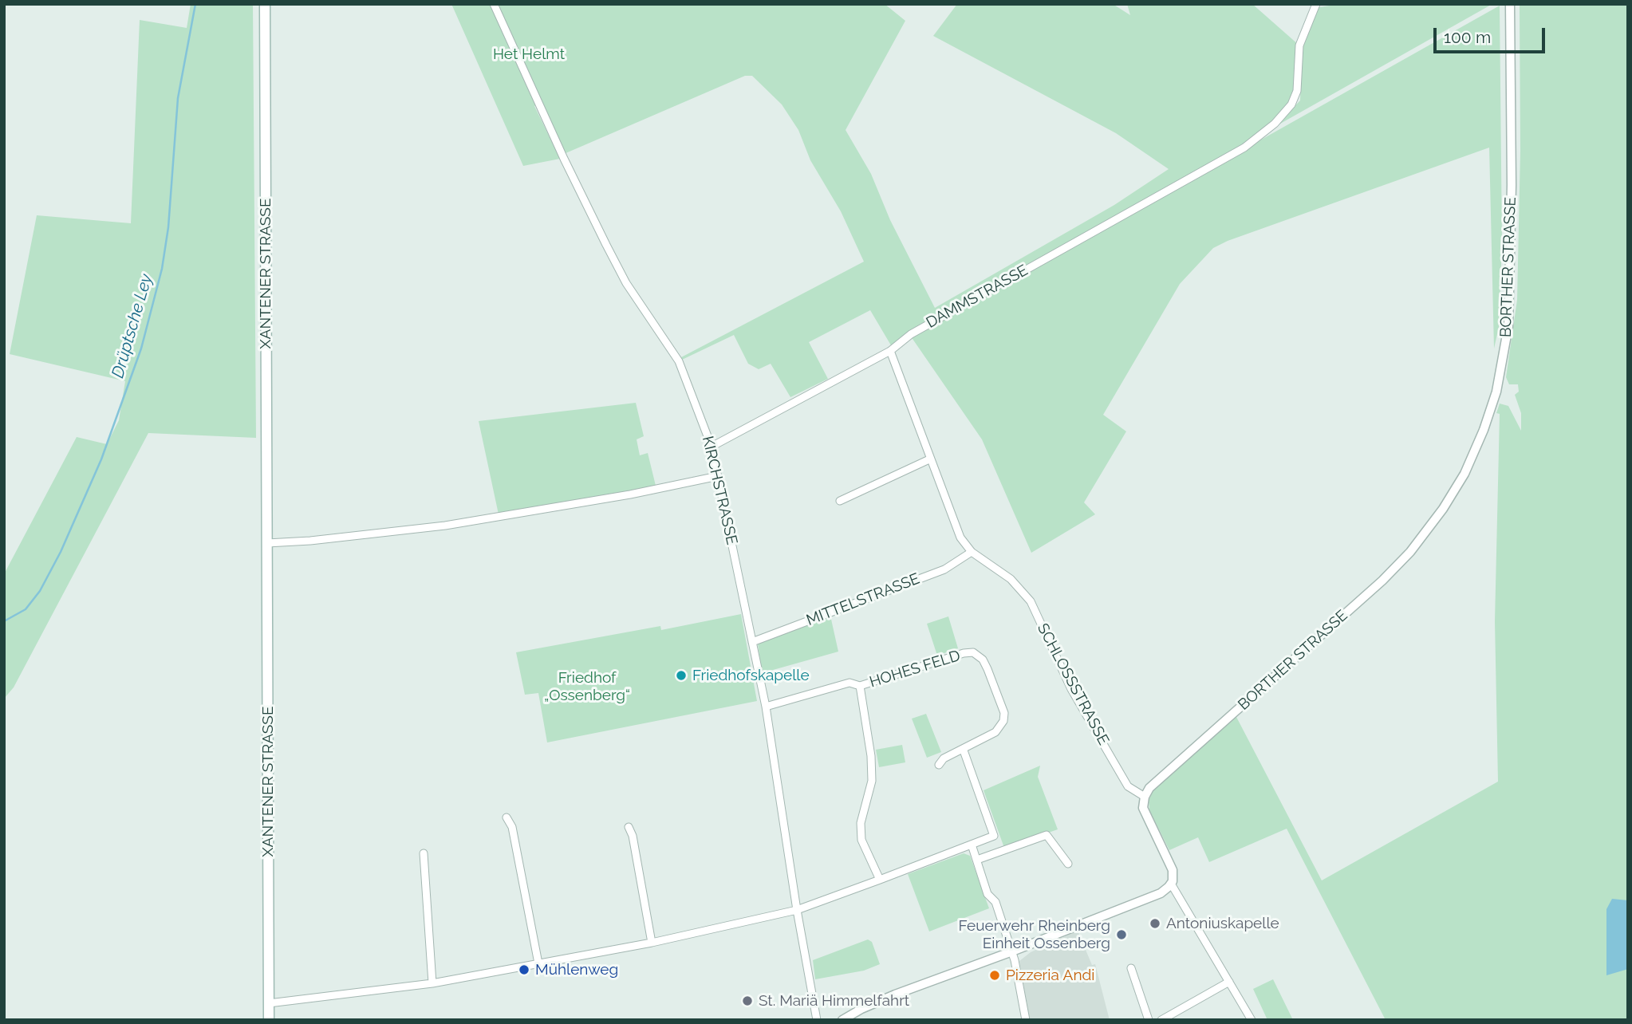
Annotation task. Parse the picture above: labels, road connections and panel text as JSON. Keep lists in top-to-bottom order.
{
  "streets": {
    "main road": ["XANTENER STRASSE"],
    "street": [
      "BORTHER STRASSE",
      "DAMMSTRASSE",
      "KIRCHSTRASSE",
      "MITTELSTRASSE",
      "HOHES FELD",
      "SCHLOSSSTRASSE"
    ]
  },
  "crossings": [
    ["BORTHER STRASSE", "SCHLOSSSTRASSE"],
    ["DAMMSTRASSE", "KIRCHSTRASSE"],
    ["DAMMSTRASSE", "SCHLOSSSTRASSE"],
    ["KIRCHSTRASSE", "MITTELSTRASSE"],
    ["KIRCHSTRASSE", "HOHES FELD"],
    ["MITTELSTRASSE", "SCHLOSSSTRASSE"]
  ],
  "water": ["Drüptsche Ley"],
  "parks": ["Het Helmt", "Friedhof „Ossenberg“"],
  "places": [
    "Friedhofskapelle",
    "Antoniuskapelle",
    "Feuerwehr Rheinberg Einheit Ossenberg",
    "Mühlenweg",
    "Pizzeria Andi",
    "St. Mariä Himmelfahrt"
  ],
  "scale_bar": "100 m"
}
